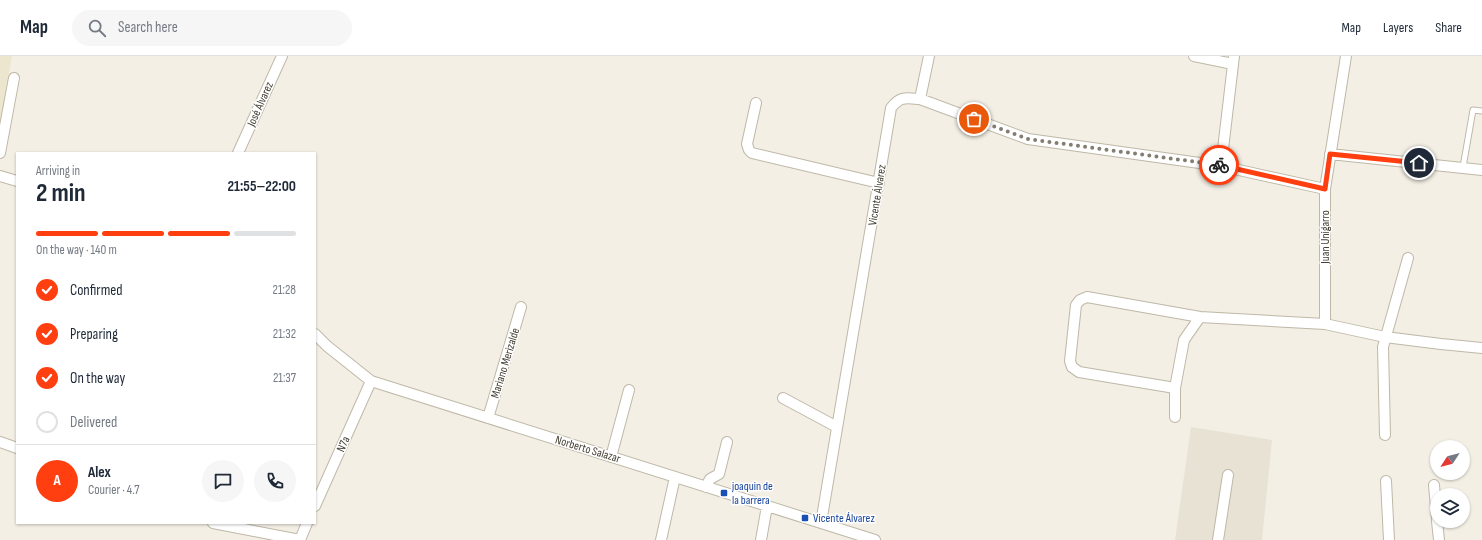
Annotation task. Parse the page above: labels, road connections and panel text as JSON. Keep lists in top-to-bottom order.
{
  "streets": {
    "street": [
      "José Álvarez",
      "Vicente Álvarez",
      "Juan Unigarro",
      "Mariano Merizalde",
      "N7a",
      "Norberto Salazar"
    ]
  },
  "crossings": [
    ["Vicente Álvarez", "Juan Unigarro"],
    ["Vicente Álvarez", "Norberto Salazar"],
    ["Mariano Merizalde", "Norberto Salazar"],
    ["N7a", "Norberto Salazar"]
  ],
  "places": {
    "transit": ["joaquin de la barrera", "Vicente Álvarez"]
  },
  "north": "bottom left",
  "page": {
    "header": "Map",
    "search": "Search here",
    "nav": ["Map", "Layers", "Share"],
    "heading": ["2 min", "Arriving in", "21:55–22:00"],
    "panel": ["Alex", "Courier · 4.7"],
    "bar": "On the way · 140 m",
    "list": [
      ["Confirmed", "21:28"],
      ["Preparing", "21:32"],
      ["On the way", "21:37"],
      "Delivered"
    ],
    "round": "A"
  }
}
